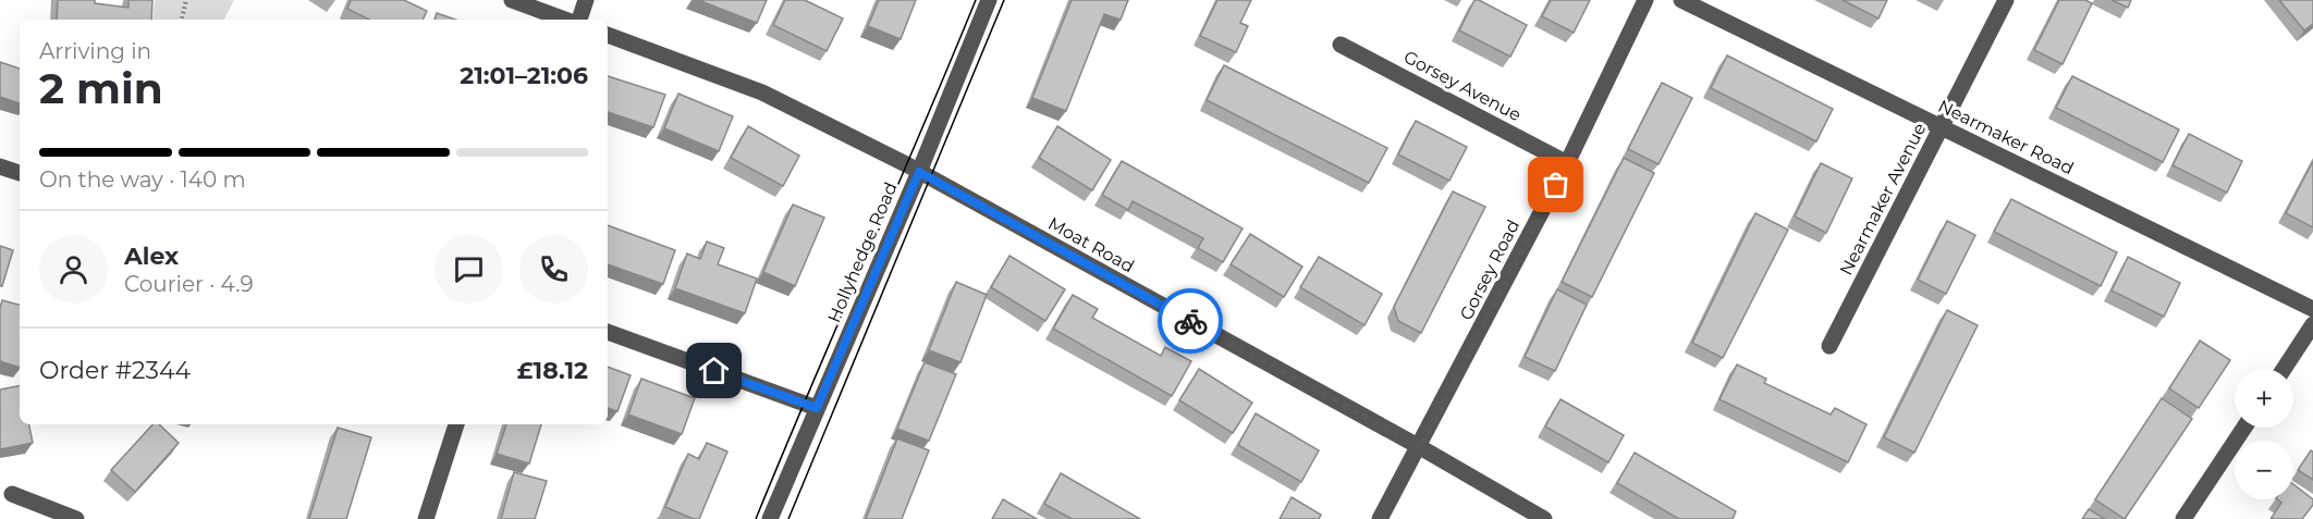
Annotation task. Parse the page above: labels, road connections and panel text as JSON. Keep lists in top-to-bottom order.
{
  "streets": {
    "street": [
      "Gorsey Avenue",
      "Nearmaker Road",
      "Nearmaker Avenue",
      "Moat Road",
      "Hollyhedge Road",
      "Gorsey Road"
    ]
  },
  "crossings": [
    ["Gorsey Avenue", "Gorsey Road"],
    ["Nearmaker Road", "Nearmaker Avenue"],
    ["Moat Road", "Hollyhedge Road"],
    ["Moat Road", "Gorsey Road"]
  ],
  "page": {
    "heading": ["2 min", "Arriving in", "21:01–21:06"],
    "panel": [
      "Alex",
      "Courier · 4.9",
      "Order #2344",
      "£18.12"
    ],
    "bar": "On the way · 140 m",
    "map_buttons": ["+", "−"]
  }
}
